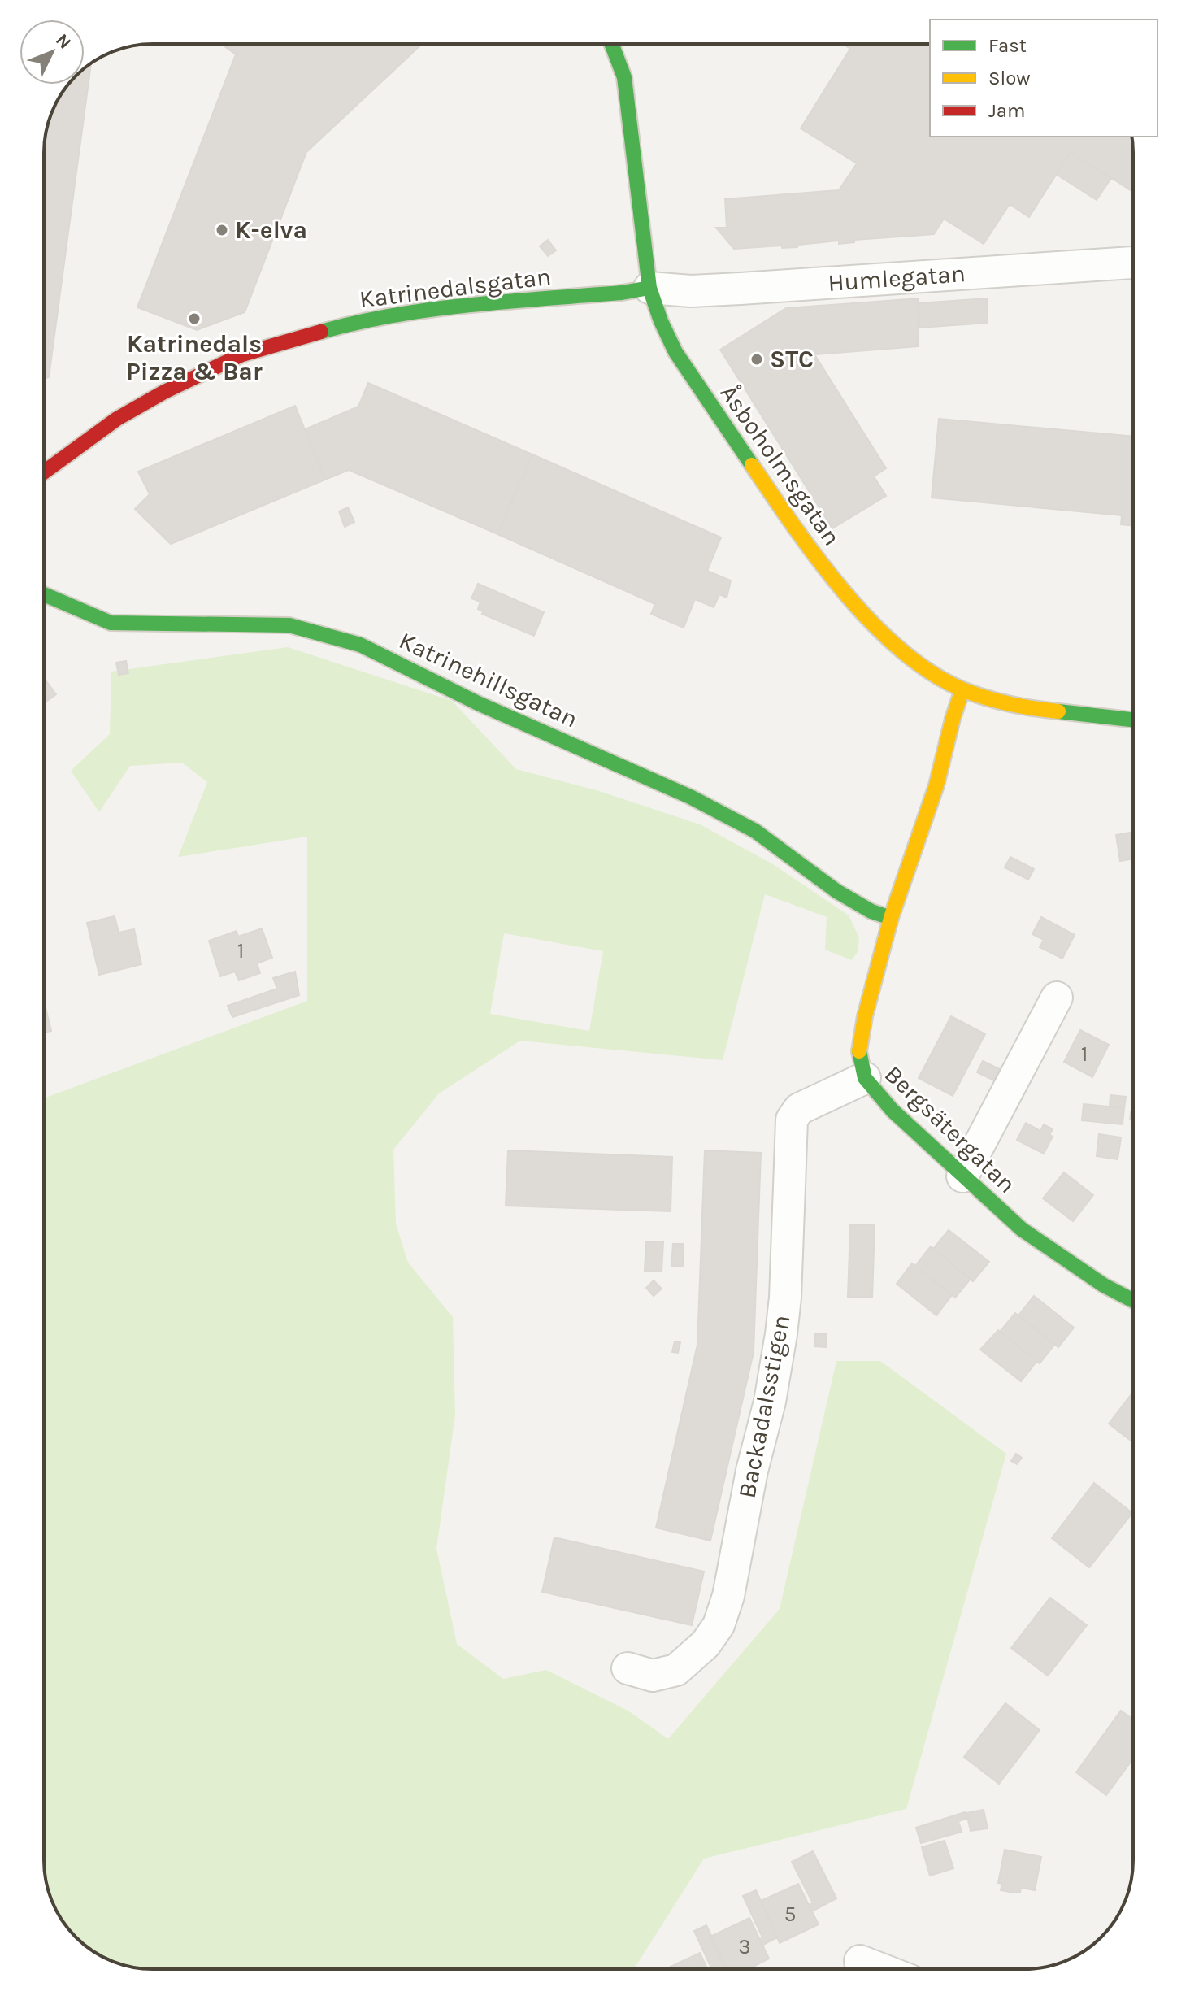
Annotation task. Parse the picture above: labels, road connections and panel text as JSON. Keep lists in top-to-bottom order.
{
  "streets": {
    "street": [
      "Humlegatan",
      "Katrinedalsgatan",
      "Åsboholmsgatan",
      "Katrinehillsgatan",
      "Bergsätergatan",
      "Backadalsstigen"
    ]
  },
  "crossings": [
    ["Humlegatan", "Katrinedalsgatan"],
    ["Humlegatan", "Åsboholmsgatan"],
    ["Katrinedalsgatan", "Åsboholmsgatan"],
    ["Åsboholmsgatan", "Bergsätergatan"],
    ["Katrinehillsgatan", "Bergsätergatan"],
    ["Bergsätergatan", "Backadalsstigen"]
  ],
  "places": ["K-elva", "Katrinedals Pizza & Bar", "STC"],
  "house_numbers": [
    "1",
    "1",
    "5",
    "3"
  ],
  "legend": ["Fast", "Slow", "Jam"],
  "north": "top right"
}
